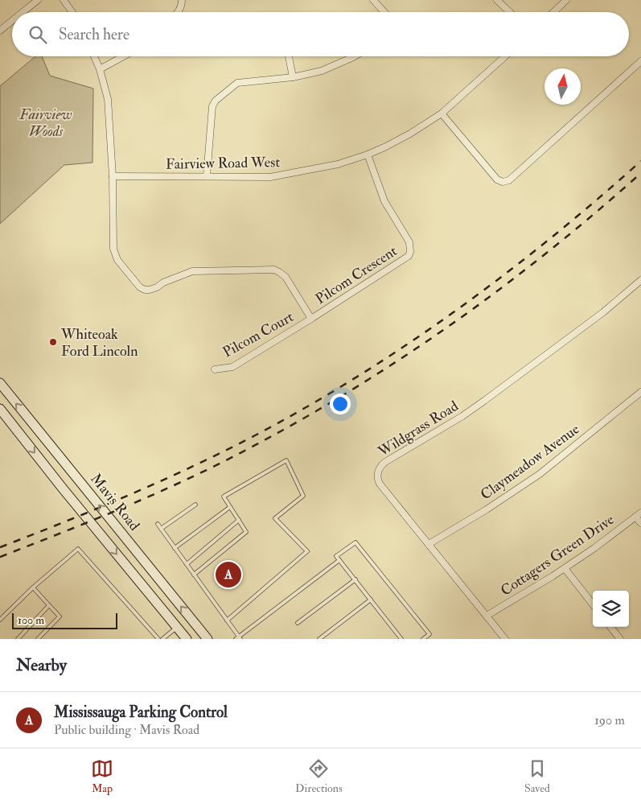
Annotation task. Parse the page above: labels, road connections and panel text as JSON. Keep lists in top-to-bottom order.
{
  "streets": {
    "main road": ["Mavis Road"],
    "street": [
      "Fairview Road West",
      "Pilcom Crescent",
      "Pilcom Court",
      "Wildgrass Road",
      "Claymeadow Avenue",
      "Cottagers Green Drive"
    ]
  },
  "crossings": [
    ["Fairview Road West", "Pilcom Crescent"],
    ["Pilcom Crescent", "Pilcom Court"],
    ["Wildgrass Road", "Claymeadow Avenue"],
    ["Wildgrass Road", "Cottagers Green Drive"]
  ],
  "parks": ["Fairview Woods"],
  "places": ["Whiteoak Ford Lincoln"],
  "scale_bar": "100 m",
  "north": "top",
  "page": {
    "search": "Search here",
    "pins": "A",
    "scale": "100 m",
    "heading": "Nearby",
    "list": [
      {
        "mark": "A",
        "name": "Mississauga Parking Control",
        "note": "Public building · Mavis Road",
        "value": "190 m"
      }
    ],
    "nav": ["Map", "Directions", "Saved"]
  }
}
